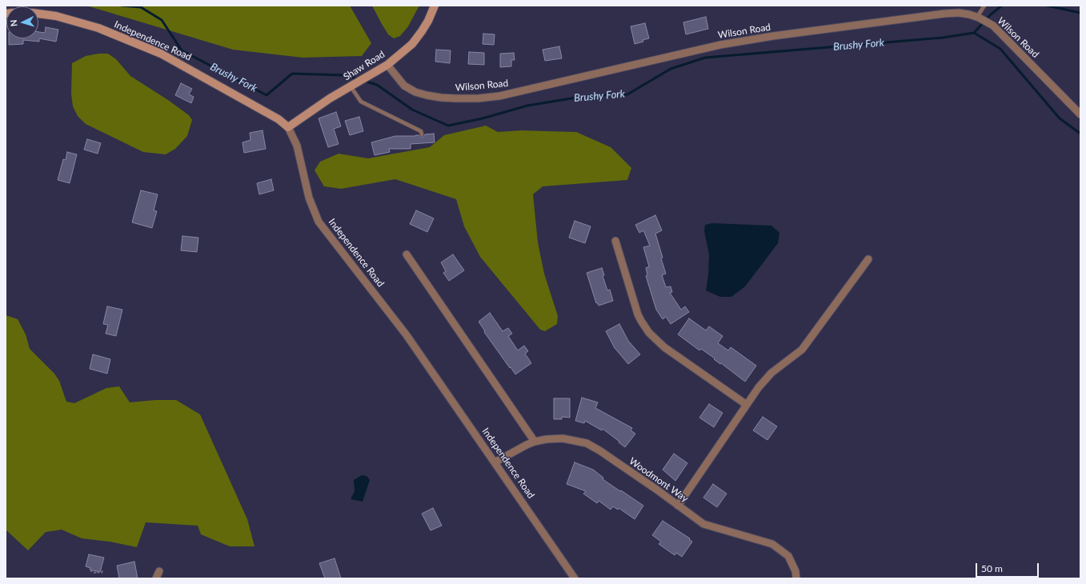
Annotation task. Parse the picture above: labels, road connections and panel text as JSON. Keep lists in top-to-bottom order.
{
  "streets": {
    "main road": ["Independence Road", "Shaw Road"],
    "street": ["Wilson Road", "Woodmont Way"]
  },
  "crossings": [
    ["Wilson Road", "Shaw Road"],
    ["Independence Road", "Shaw Road"],
    ["Independence Road", "Woodmont Way"]
  ],
  "water": ["Brushy Fork"],
  "scale_bar": "50 m",
  "north": "left"
}
